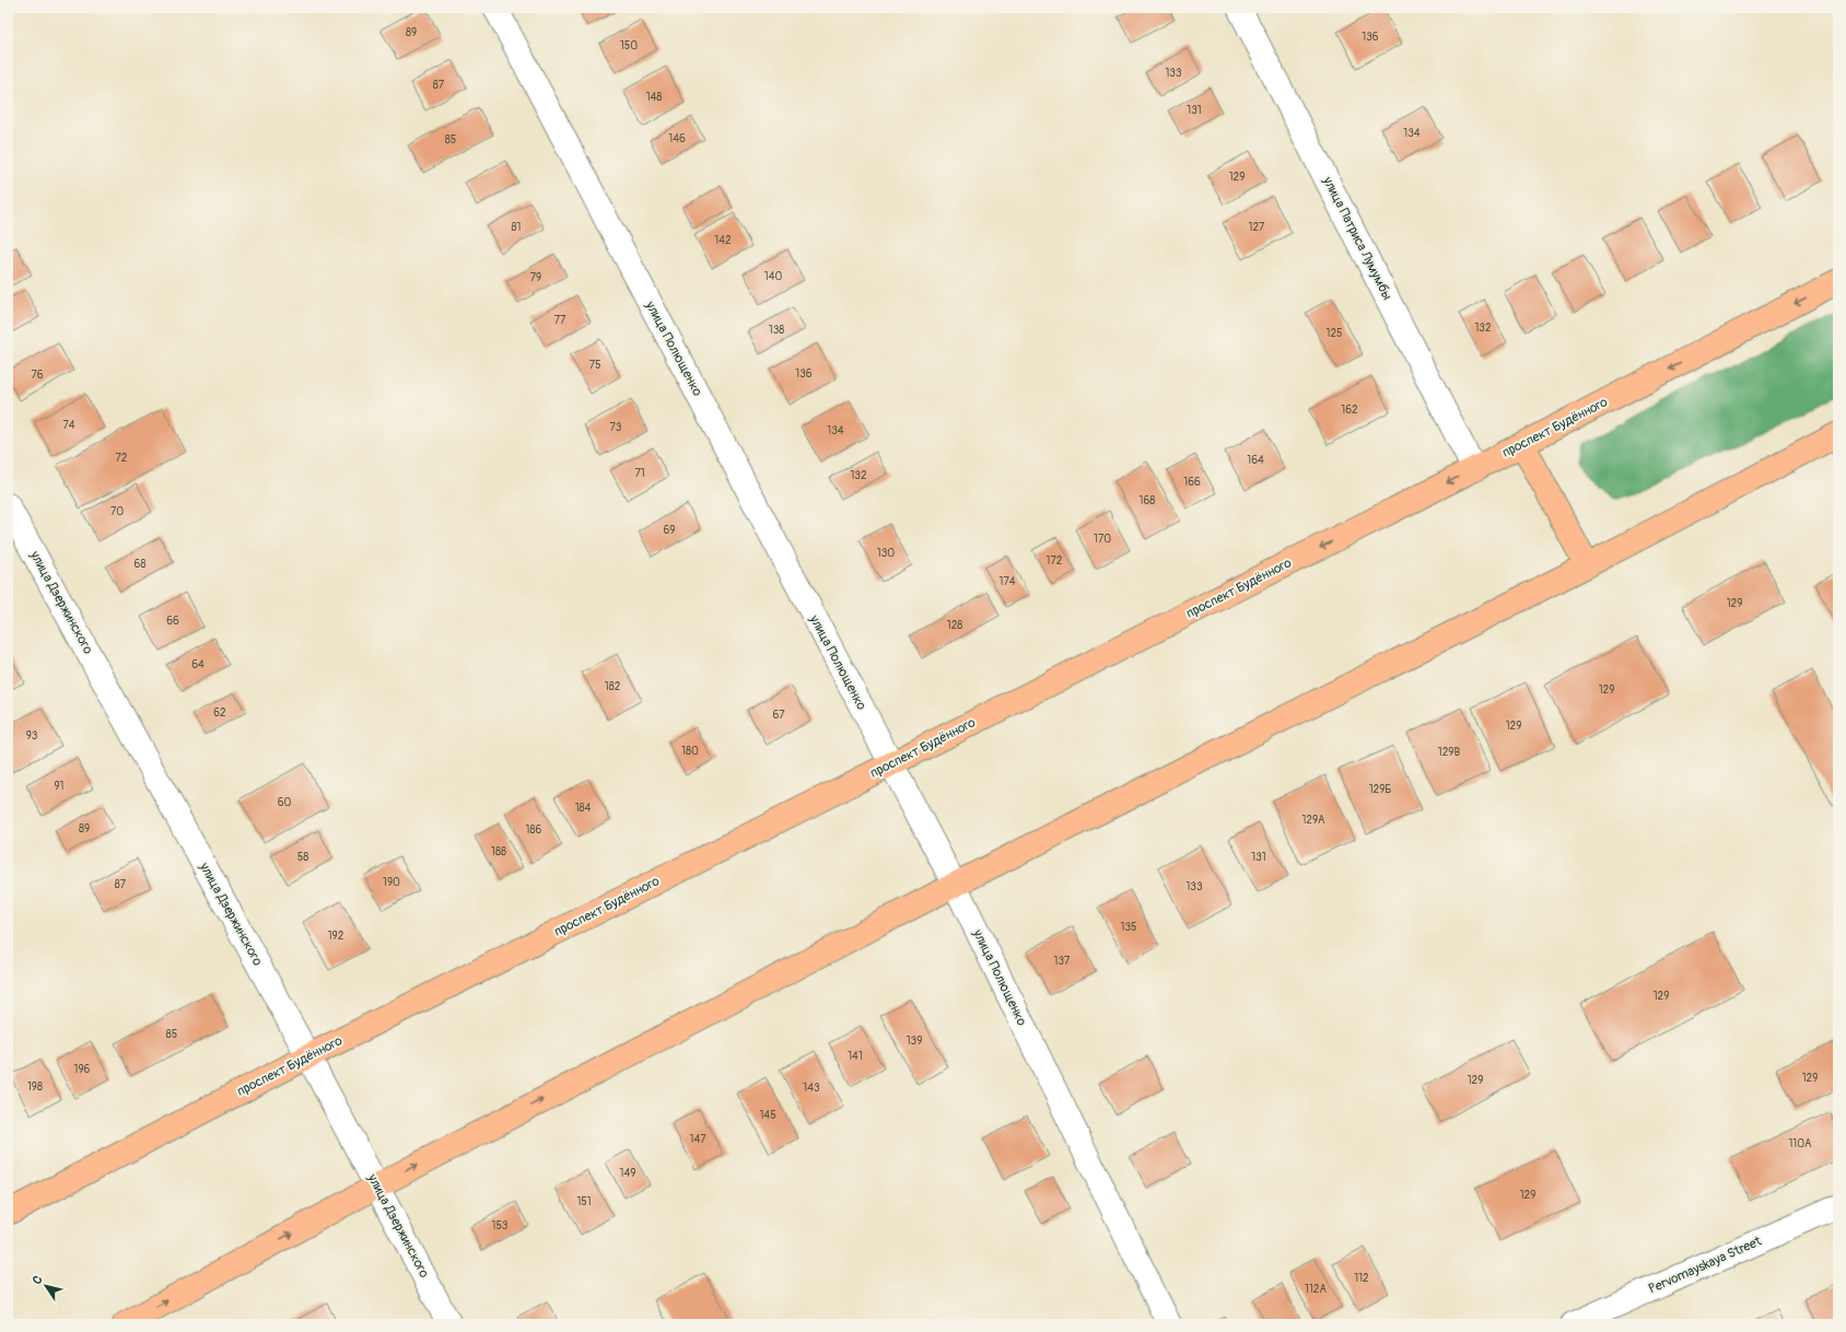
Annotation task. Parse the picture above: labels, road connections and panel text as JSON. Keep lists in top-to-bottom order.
{
  "streets": {
    "main road": ["проспект Будённого"],
    "street": [
      "улица Патриса Лумумбы",
      "улица Полющенко",
      "улица Дзержинского",
      "Pervomayskaya Street"
    ]
  },
  "crossings": [
    ["улица Патриса Лумумбы", "проспект Будённого"],
    ["улица Полющенко", "проспект Будённого"],
    ["проспект Будённого", "улица Дзержинского"]
  ],
  "house_numbers": [
    "89",
    "136",
    "150",
    "133",
    "87",
    "148",
    "131",
    "134",
    "146",
    "85",
    "129",
    "81",
    "127",
    "142",
    "140",
    "79",
    "77",
    "132",
    "138",
    "125",
    "75",
    "136",
    "76",
    "162",
    "74",
    "73",
    "134",
    "72",
    "164",
    "71",
    "132",
    "166",
    "168",
    "70",
    "69",
    "170",
    "130",
    "172",
    "68",
    "174",
    "129",
    "66",
    "128",
    "64",
    "182",
    "129",
    "62",
    "67",
    "129",
    "93",
    "180",
    "129В",
    "91",
    "129Б",
    "60",
    "184",
    "129А",
    "89",
    "186",
    "188",
    "58",
    "131",
    "190",
    "87",
    "133",
    "135",
    "192",
    "137",
    "129",
    "85",
    "139",
    "141",
    "196",
    "129",
    "129",
    "198",
    "143",
    "145",
    "147",
    "110А",
    "149",
    "129",
    "151",
    "153",
    "112",
    "112А"
  ],
  "north": "top left"
}
